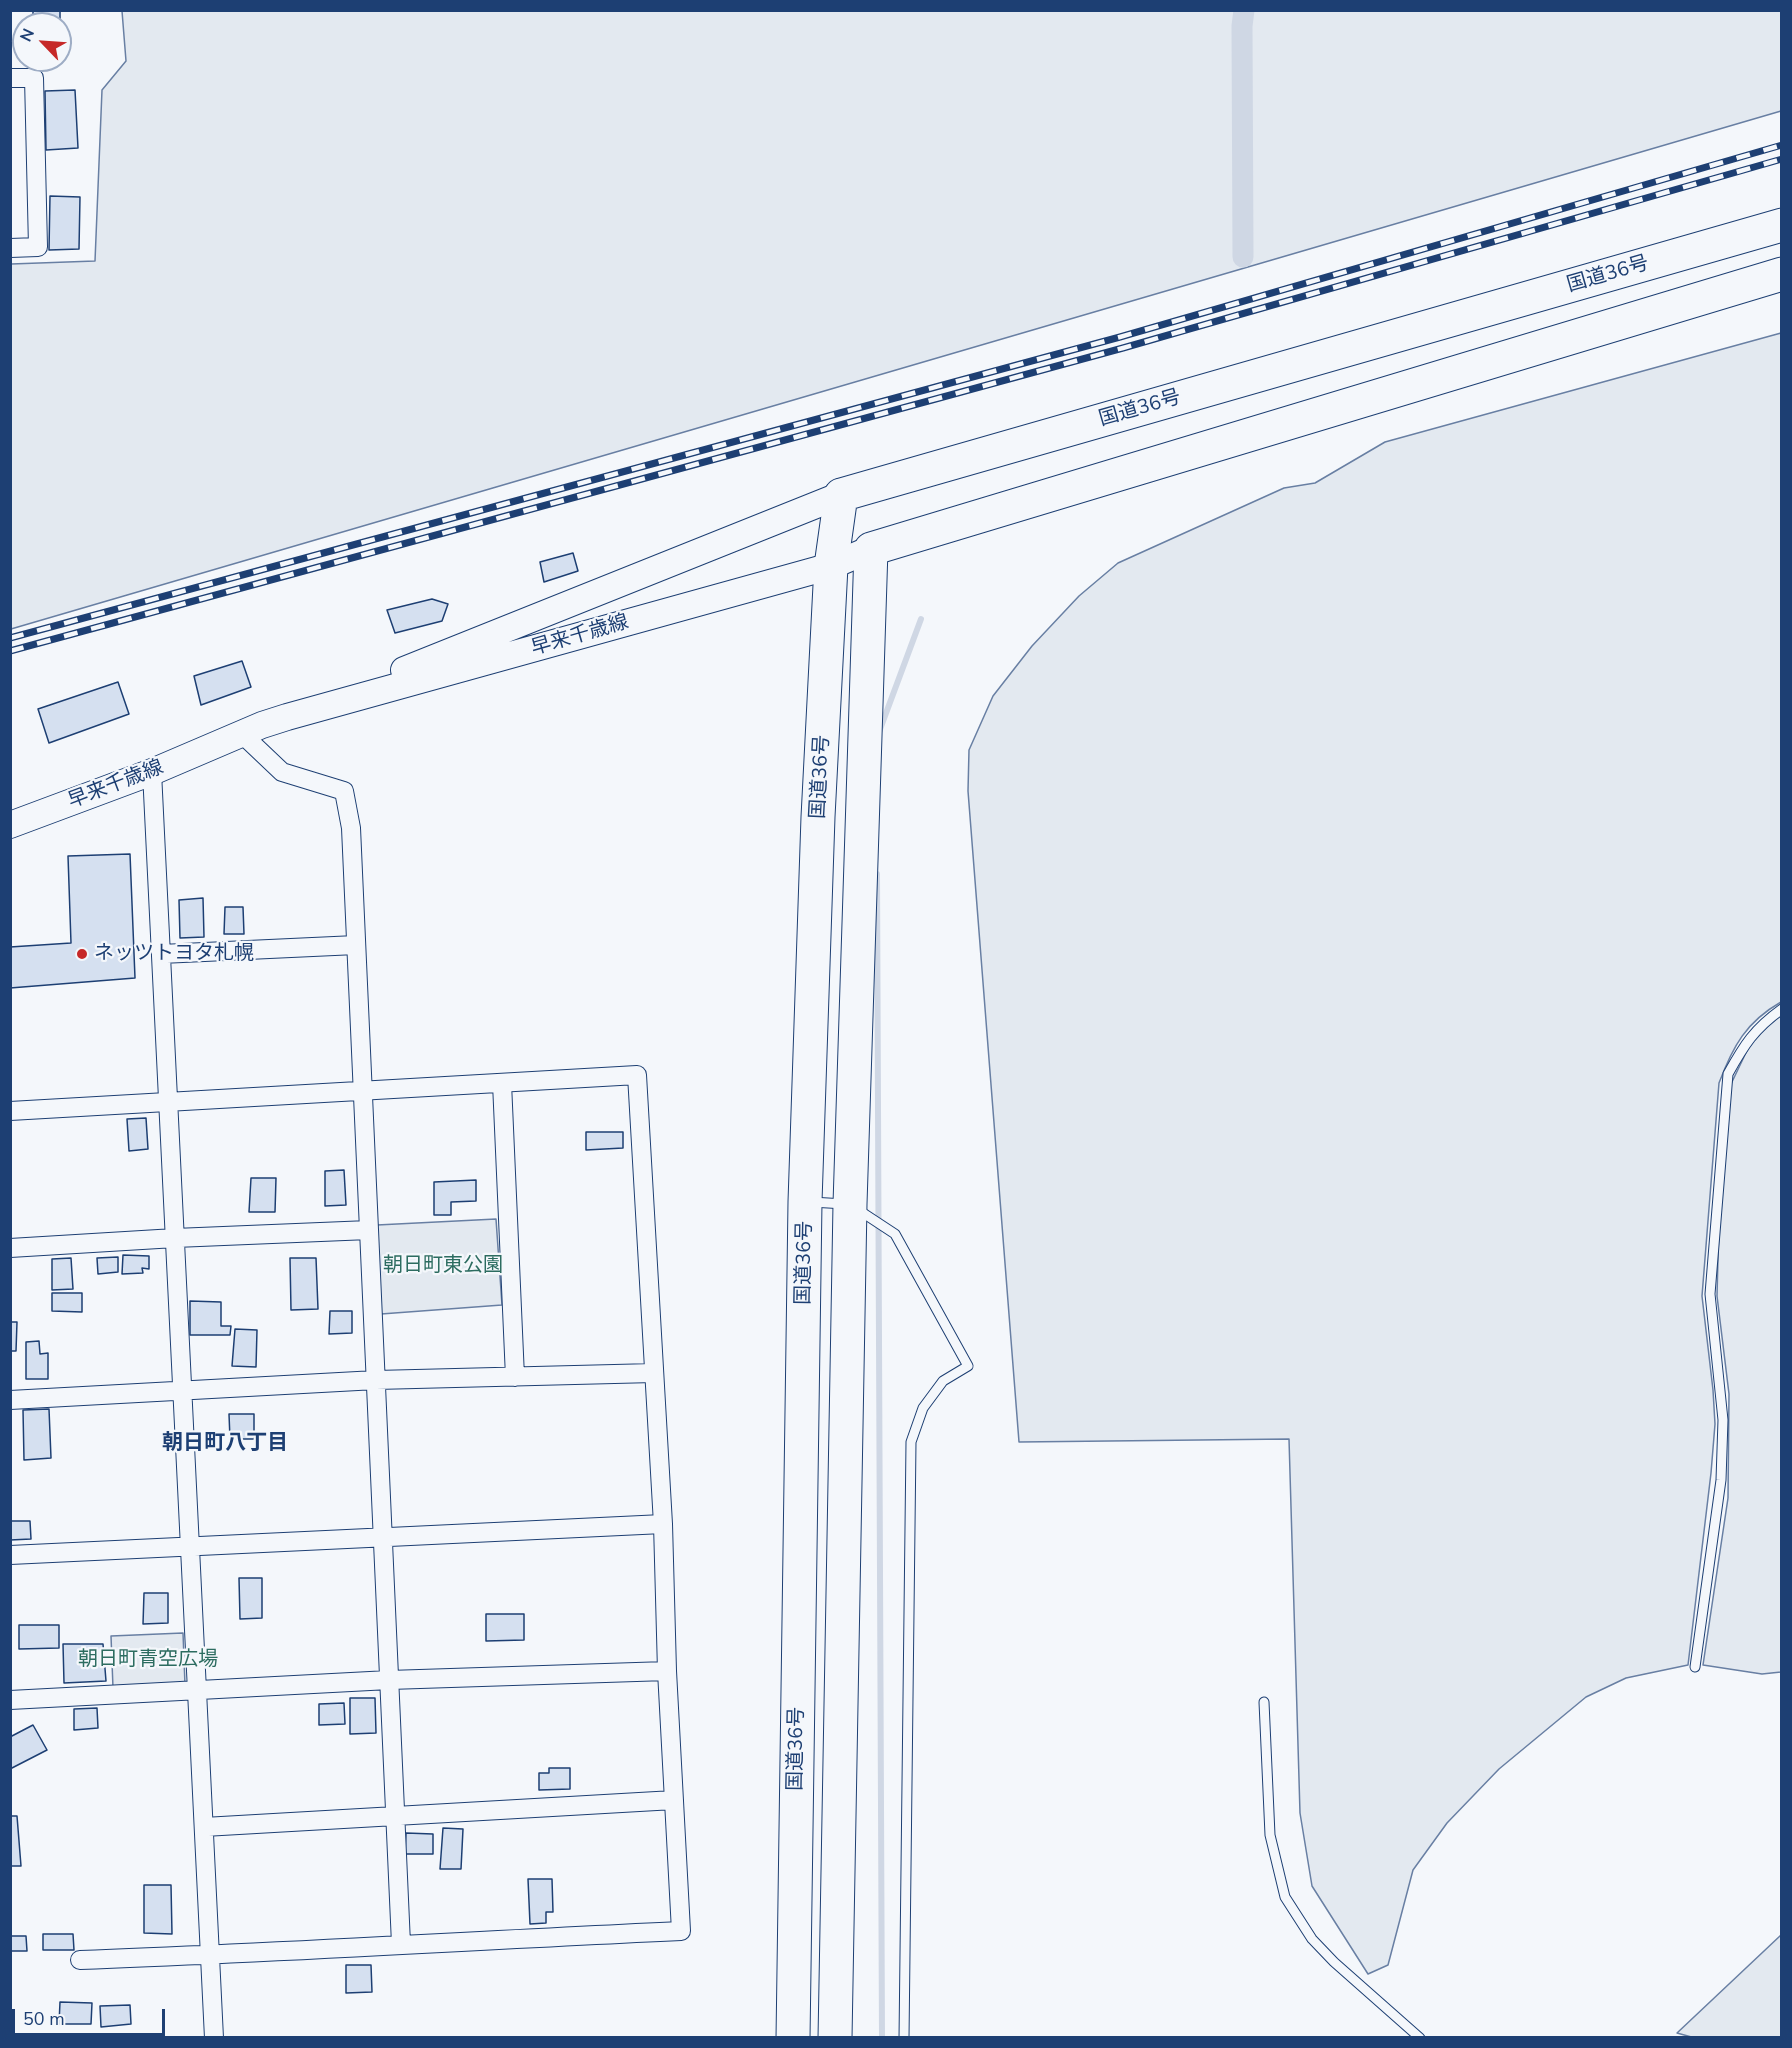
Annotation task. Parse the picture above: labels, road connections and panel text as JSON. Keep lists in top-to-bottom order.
{
  "streets": {
    "highway": ["国道36号"],
    "main road": ["早来千歳線"]
  },
  "crossings": [
    ["国道36号", "早来千歳線"]
  ],
  "districts": ["朝日町八丁目"],
  "parks": ["朝日町東公園", "朝日町青空広場"],
  "places": ["ネッツトヨタ札幌"],
  "scale_bar": "50 m",
  "north": "top left"
}
